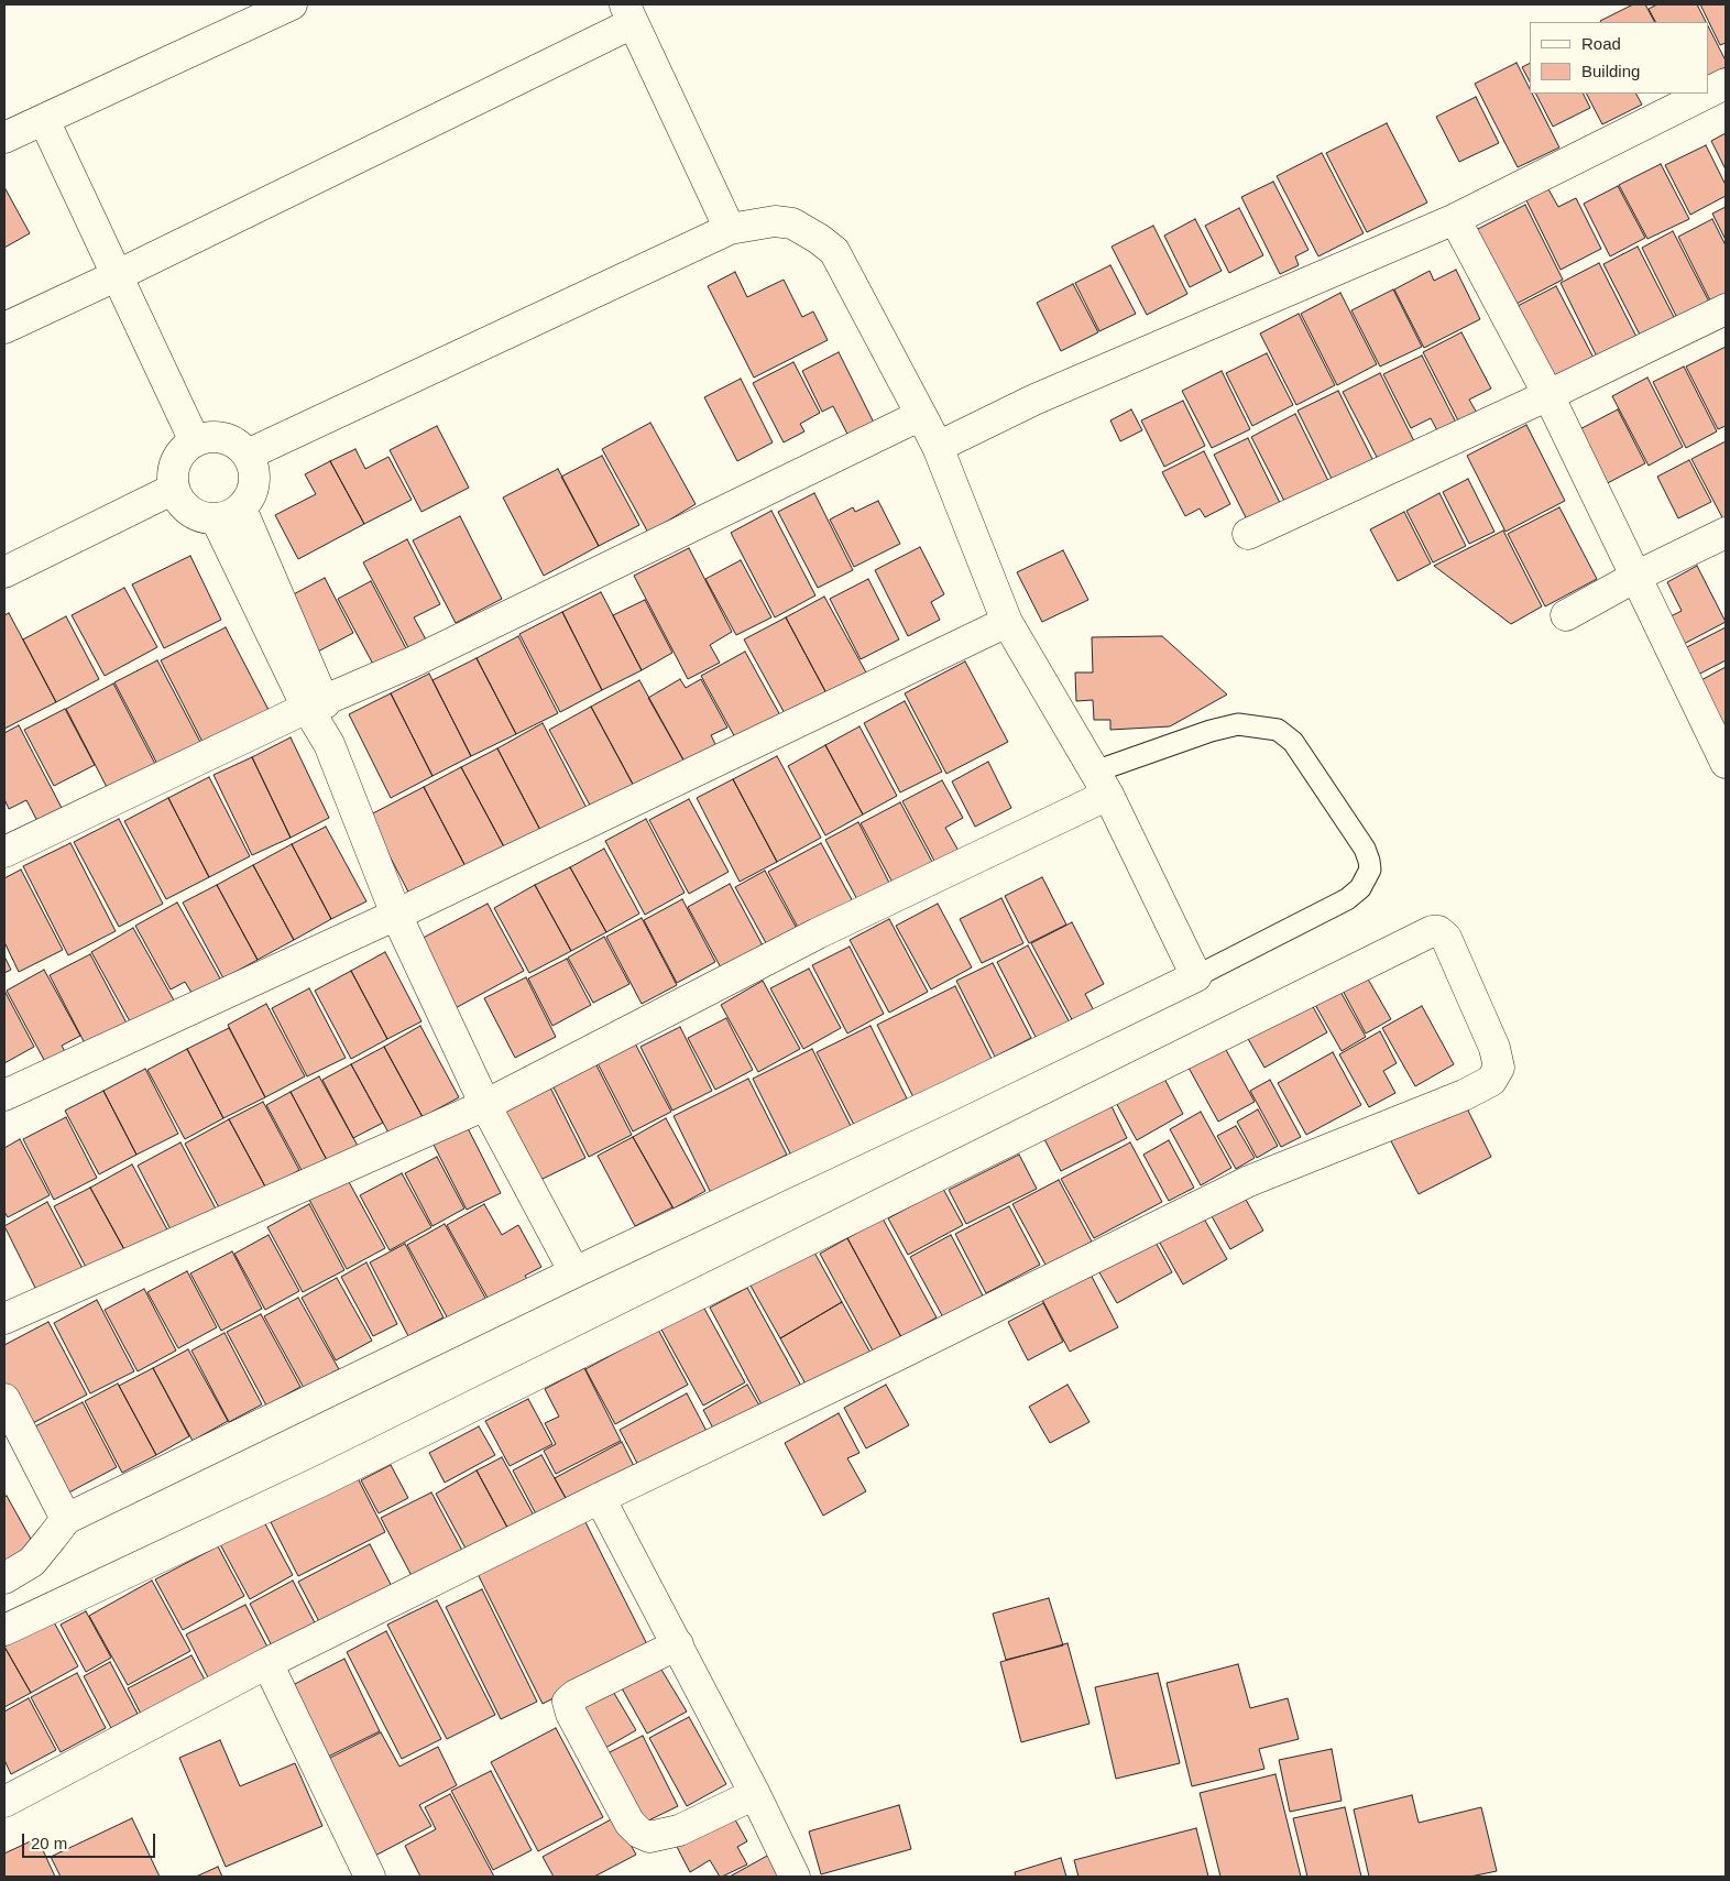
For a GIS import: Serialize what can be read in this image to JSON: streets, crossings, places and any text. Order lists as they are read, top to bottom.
{
  "legend": ["Road", "Building"],
  "scale_bar": "20 m"
}
